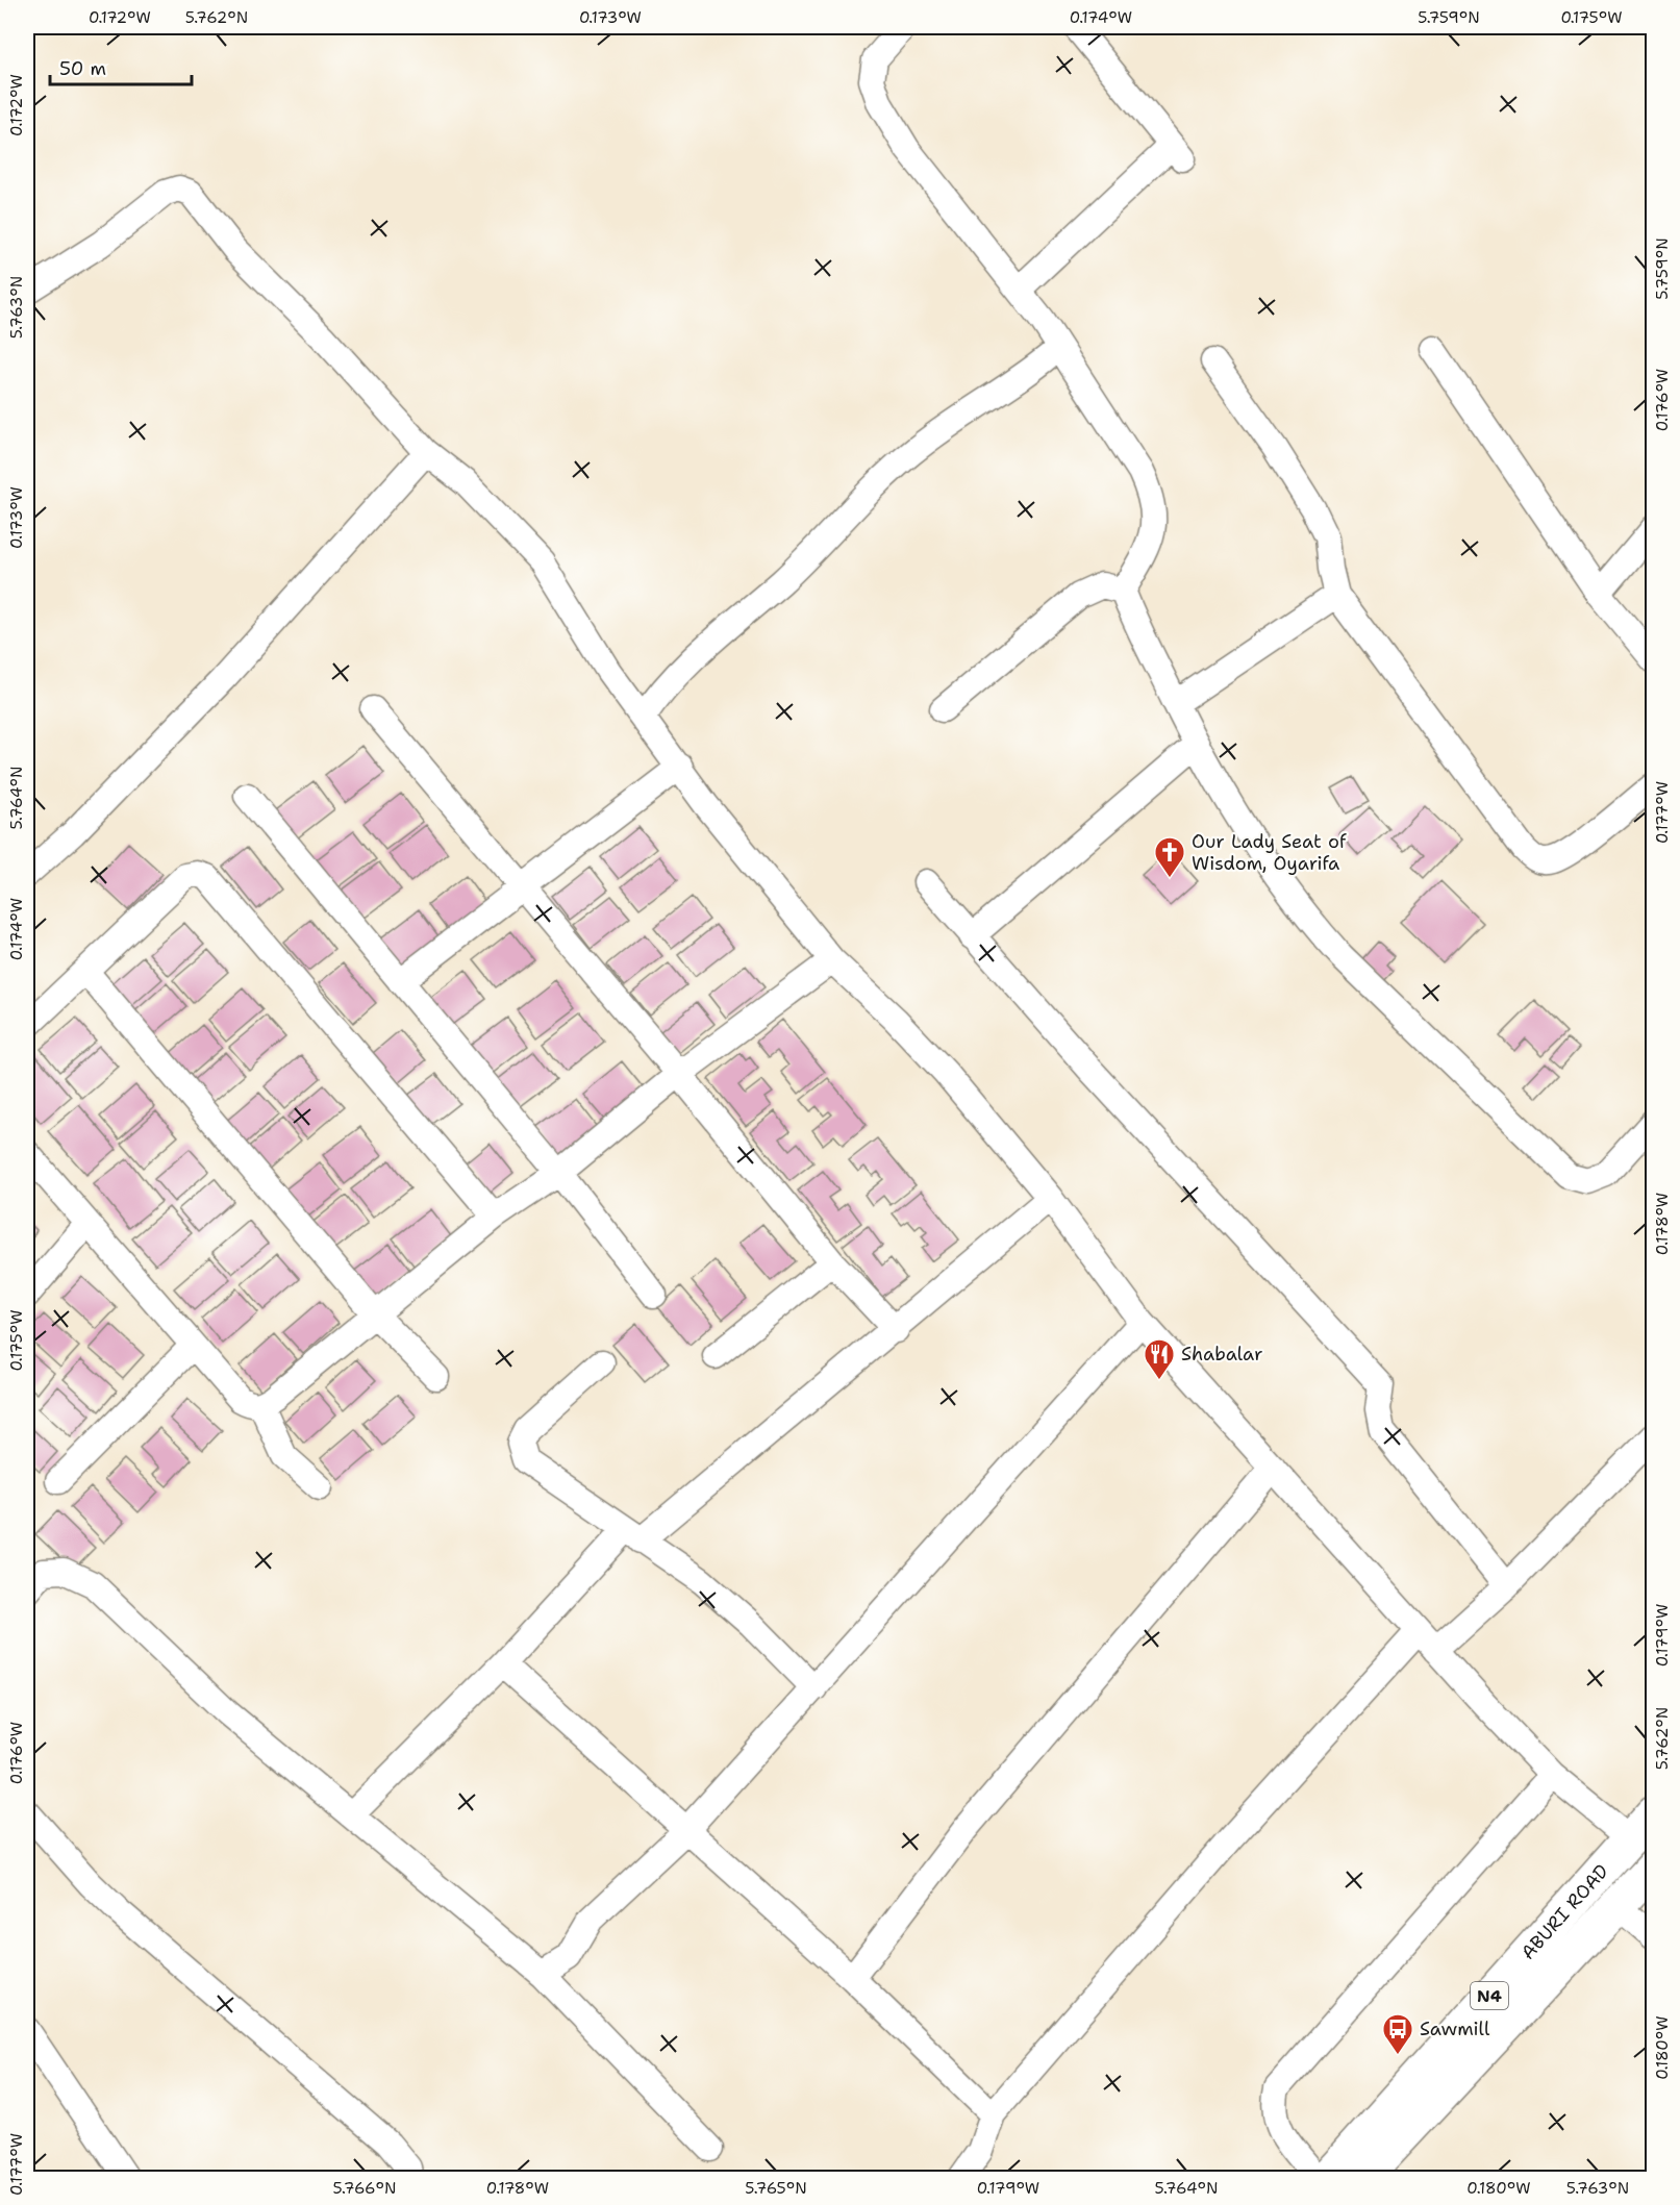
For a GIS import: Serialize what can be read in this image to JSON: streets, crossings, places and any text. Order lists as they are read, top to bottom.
{
  "streets": {
    "highway": ["ABURI ROAD", "N4"]
  },
  "places": {
    "church": ["Our Lady Seat of Wisdom, Oyarifa"],
    "restaurant": ["Shabalar"],
    "bus stop": ["Sawmill"]
  },
  "scale_bar": "50 m",
  "coordinates": [
    "0.172°W",
    "5.762°N",
    "0.173°W",
    "0.174°W",
    "5.759°N",
    "0.175°W",
    "5.763°N",
    "0.176°W",
    "5.764°N",
    "0.177°W",
    "0.178°W",
    "0.179°W",
    "0.180°W",
    "5.766°N",
    "5.765°N"
  ]
}
